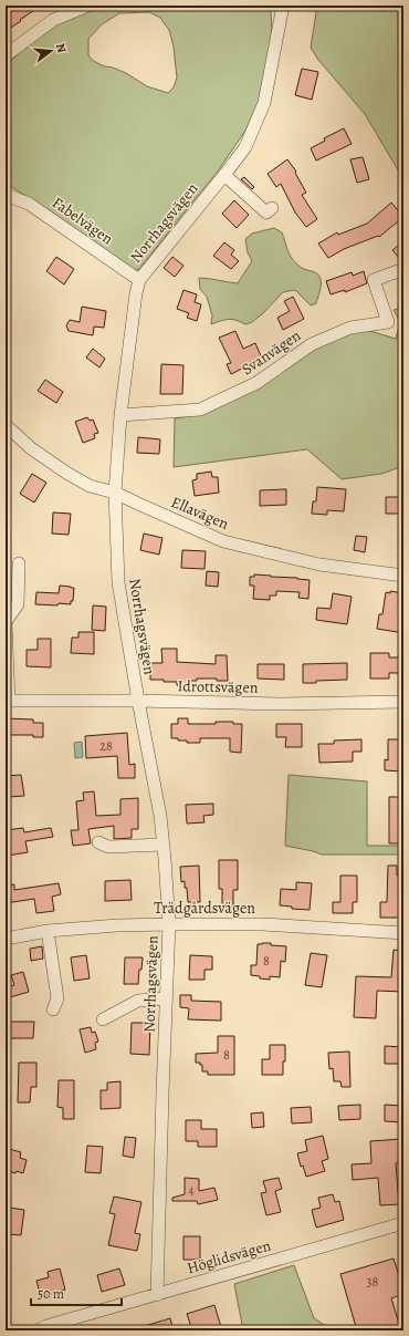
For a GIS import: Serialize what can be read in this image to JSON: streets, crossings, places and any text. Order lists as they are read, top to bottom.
{
  "streets": {
    "street": [
      "Fabelvägen",
      "Norrhagsvägen",
      "Svanvägen",
      "Ellavägen",
      "Idrottsvägen",
      "Trädgårdsvägen",
      "Höglidsvägen"
    ]
  },
  "crossings": [
    ["Fabelvägen", "Norrhagsvägen"],
    ["Norrhagsvägen", "Svanvägen"],
    ["Norrhagsvägen", "Ellavägen"],
    ["Norrhagsvägen", "Idrottsvägen"],
    ["Norrhagsvägen", "Trädgårdsvägen"],
    ["Norrhagsvägen", "Höglidsvägen"]
  ],
  "house_numbers": [
    "28",
    "8",
    "8",
    "4",
    "38"
  ],
  "scale_bar": "50 m",
  "north": "right"
}
